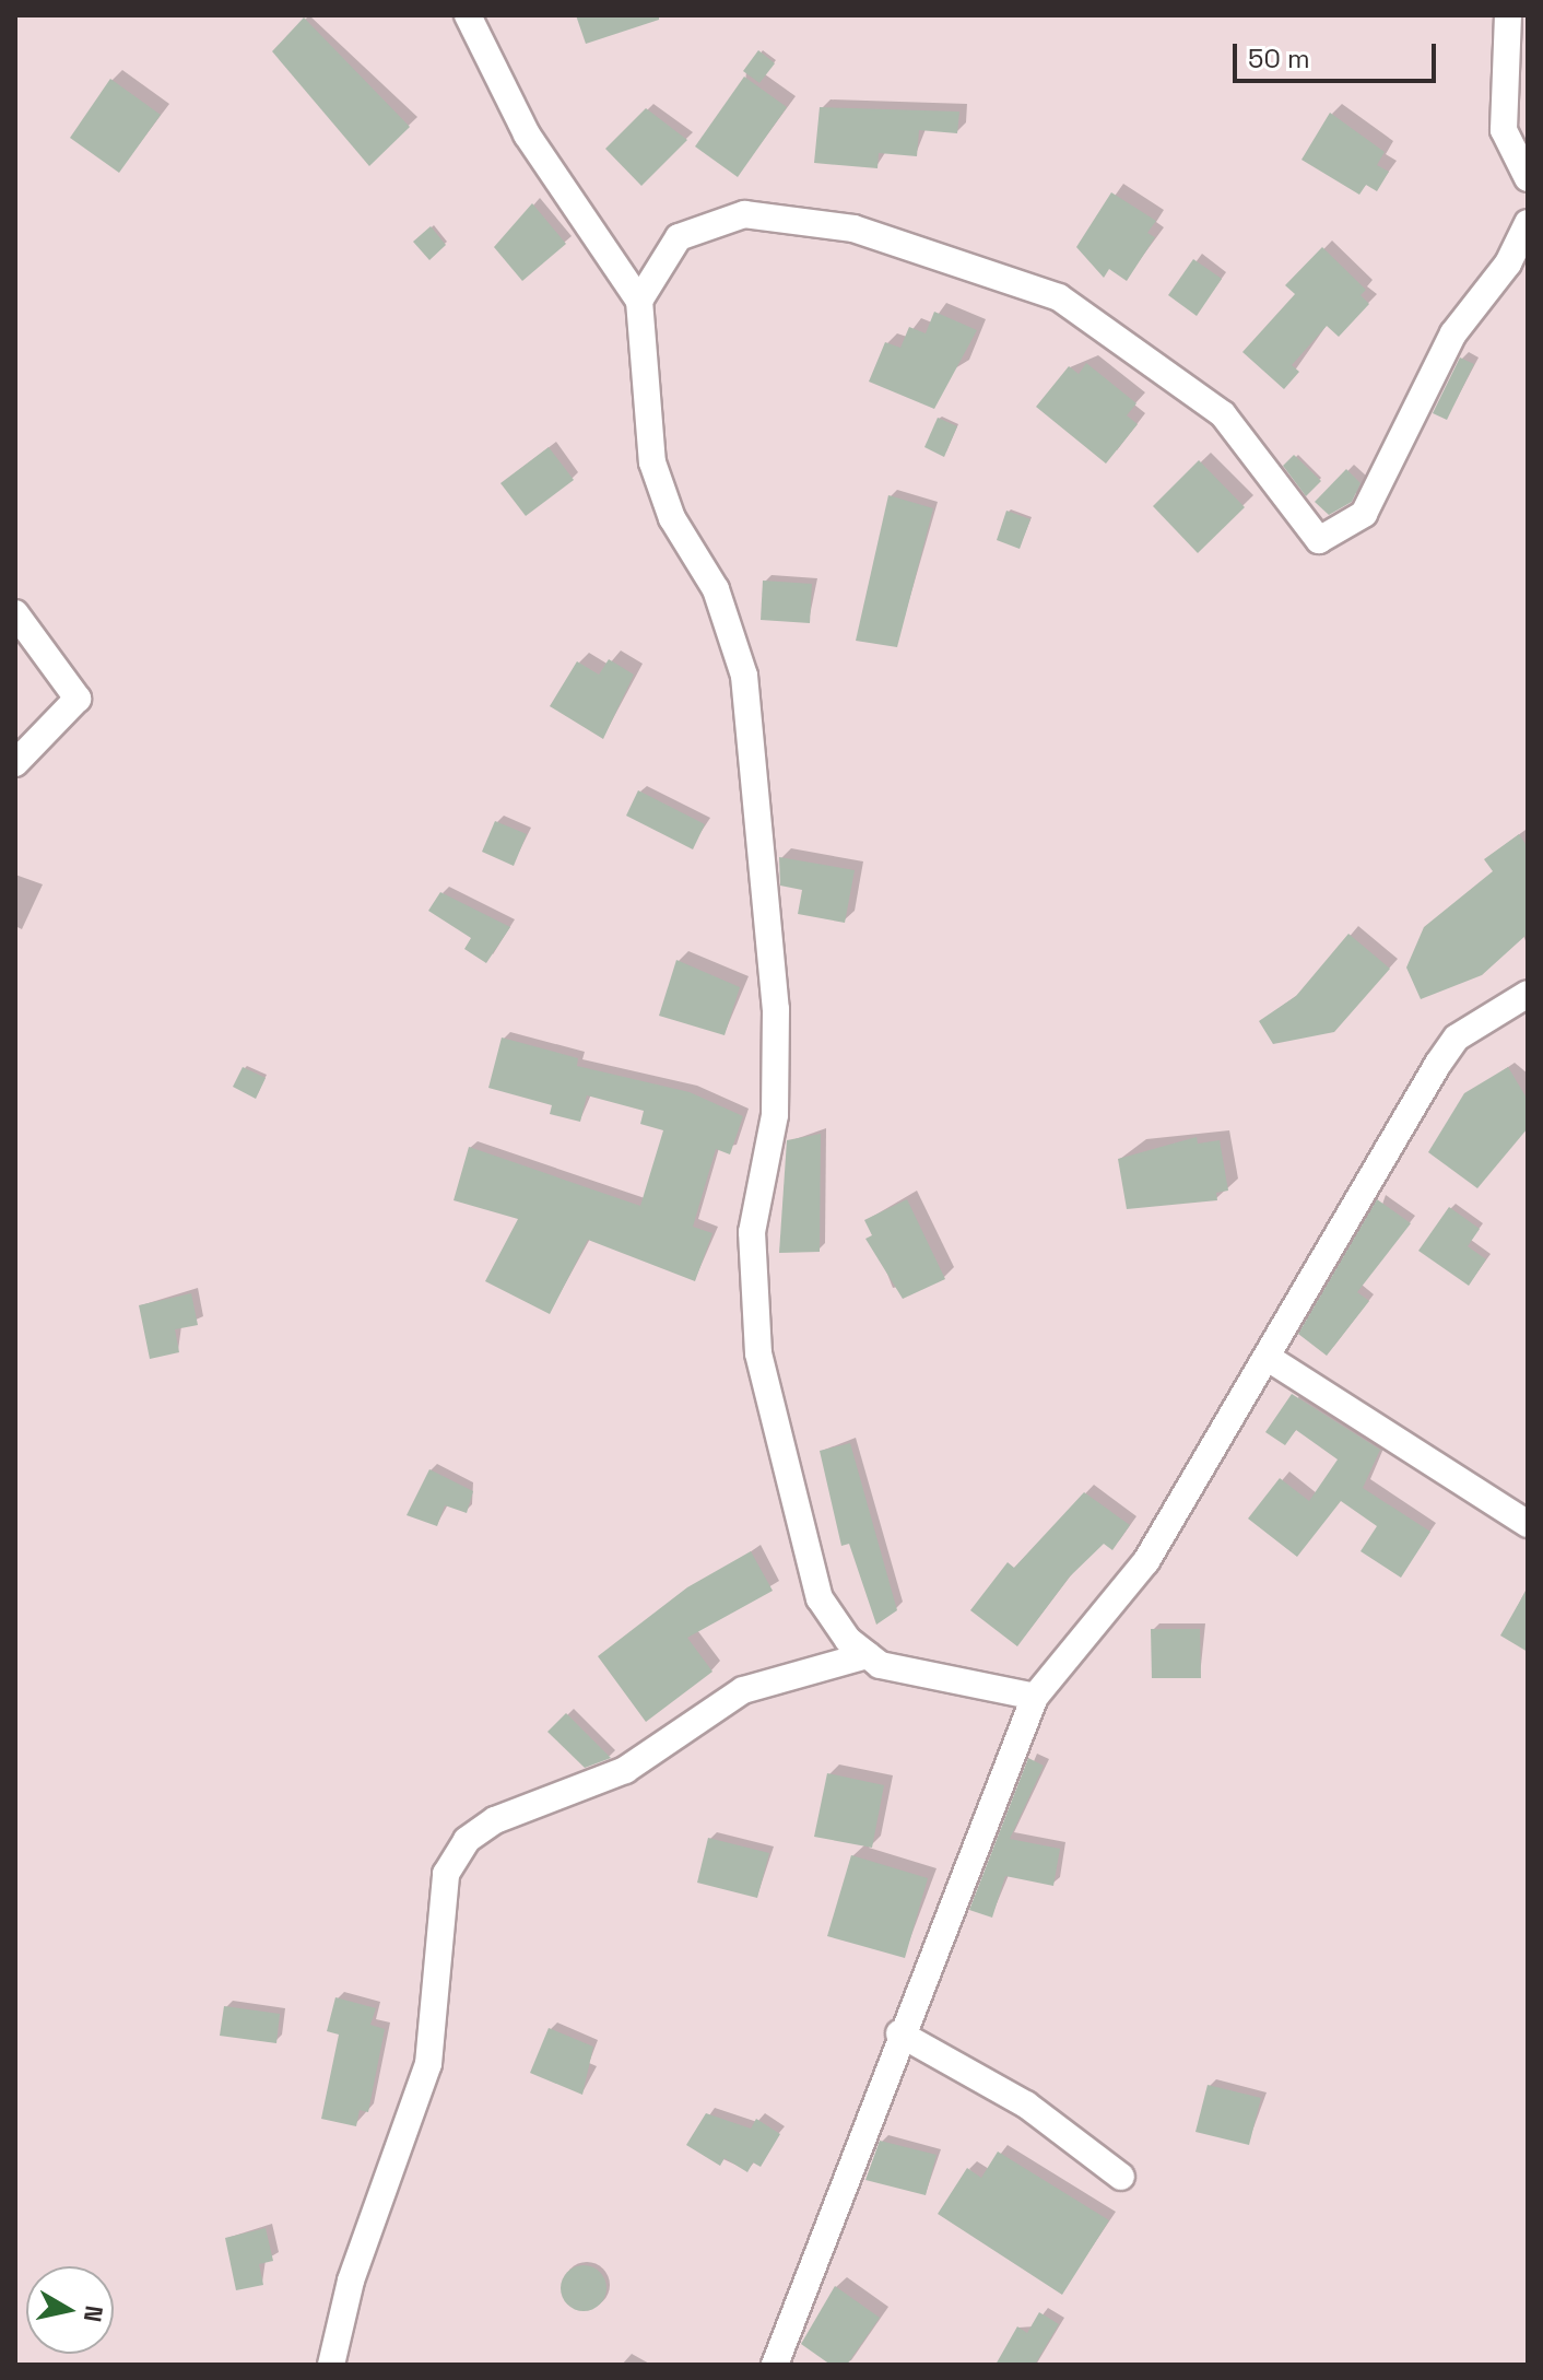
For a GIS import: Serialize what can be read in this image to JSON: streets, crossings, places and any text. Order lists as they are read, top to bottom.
{
  "scale_bar": "50 m",
  "north": "right"
}
